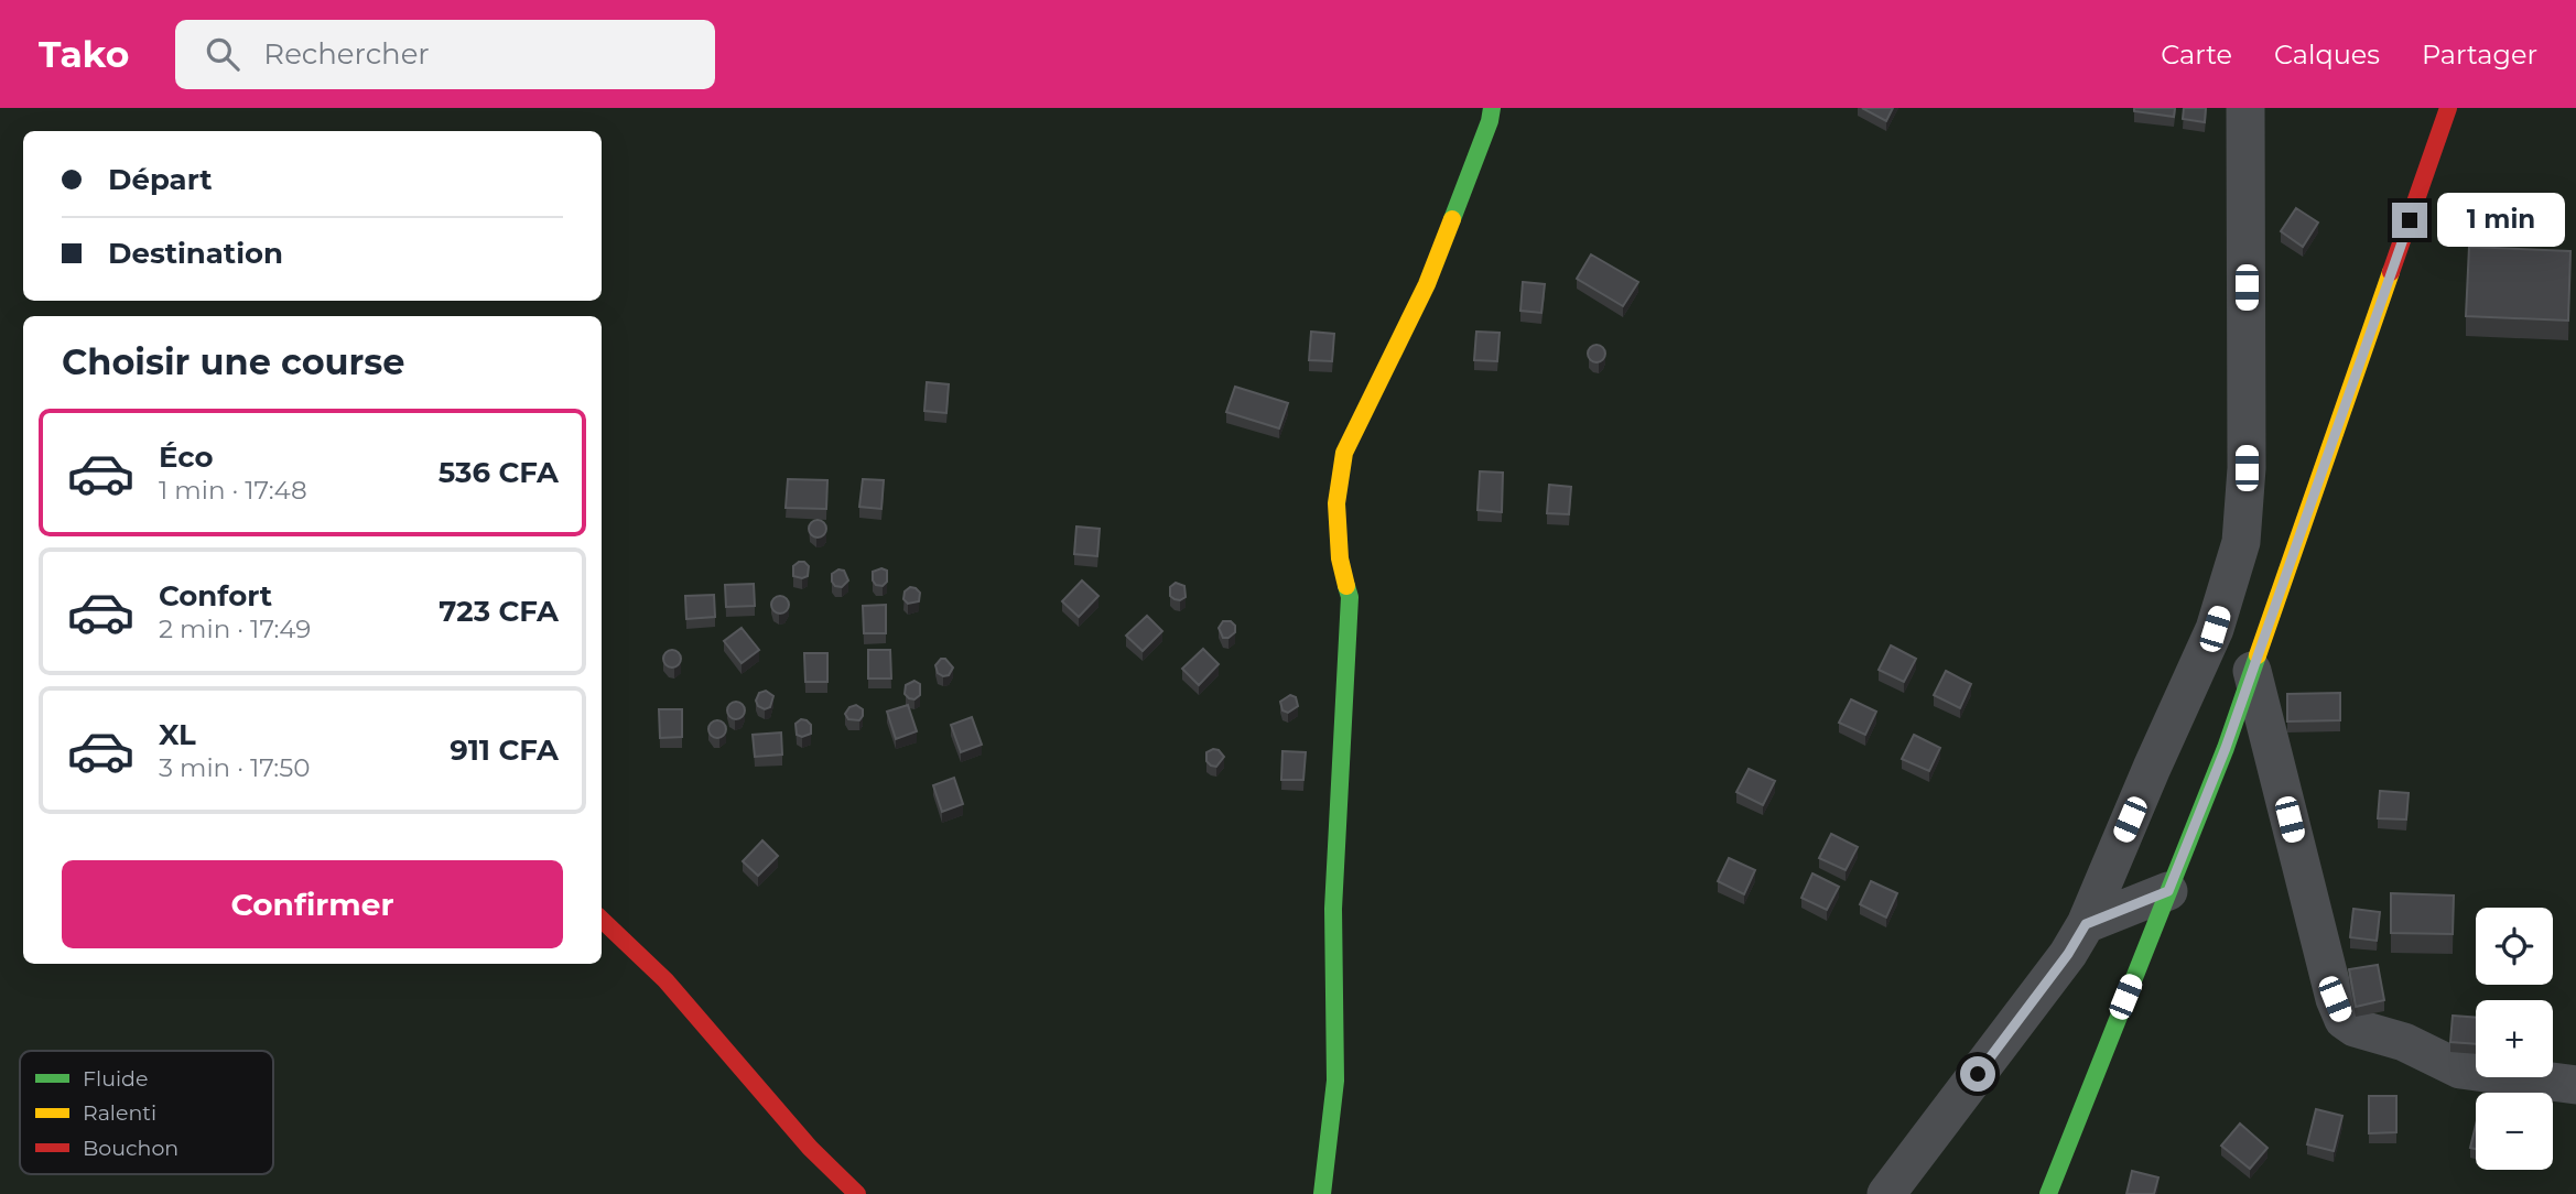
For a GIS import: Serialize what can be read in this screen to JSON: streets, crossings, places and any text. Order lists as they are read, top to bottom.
{
  "legend": ["Fluide", "Ralenti", "Bouchon"],
  "page": {
    "header": "Tako",
    "search": "Rechercher",
    "nav": ["Carte", "Calques", "Partager"],
    "banner": ["Départ", "Destination"],
    "bubble": "1 min",
    "heading": "Choisir une course",
    "list": [
      {
        "name": "Éco",
        "note": "1 min · 17:48",
        "value": "536 CFA"
      },
      {
        "name": "Confort",
        "note": "2 min · 17:49",
        "value": "723 CFA"
      },
      {
        "name": "XL",
        "note": "3 min · 17:50",
        "value": "911 CFA"
      }
    ],
    "buttons": "Confirmer",
    "map_buttons": ["+", "−"]
  }
}
